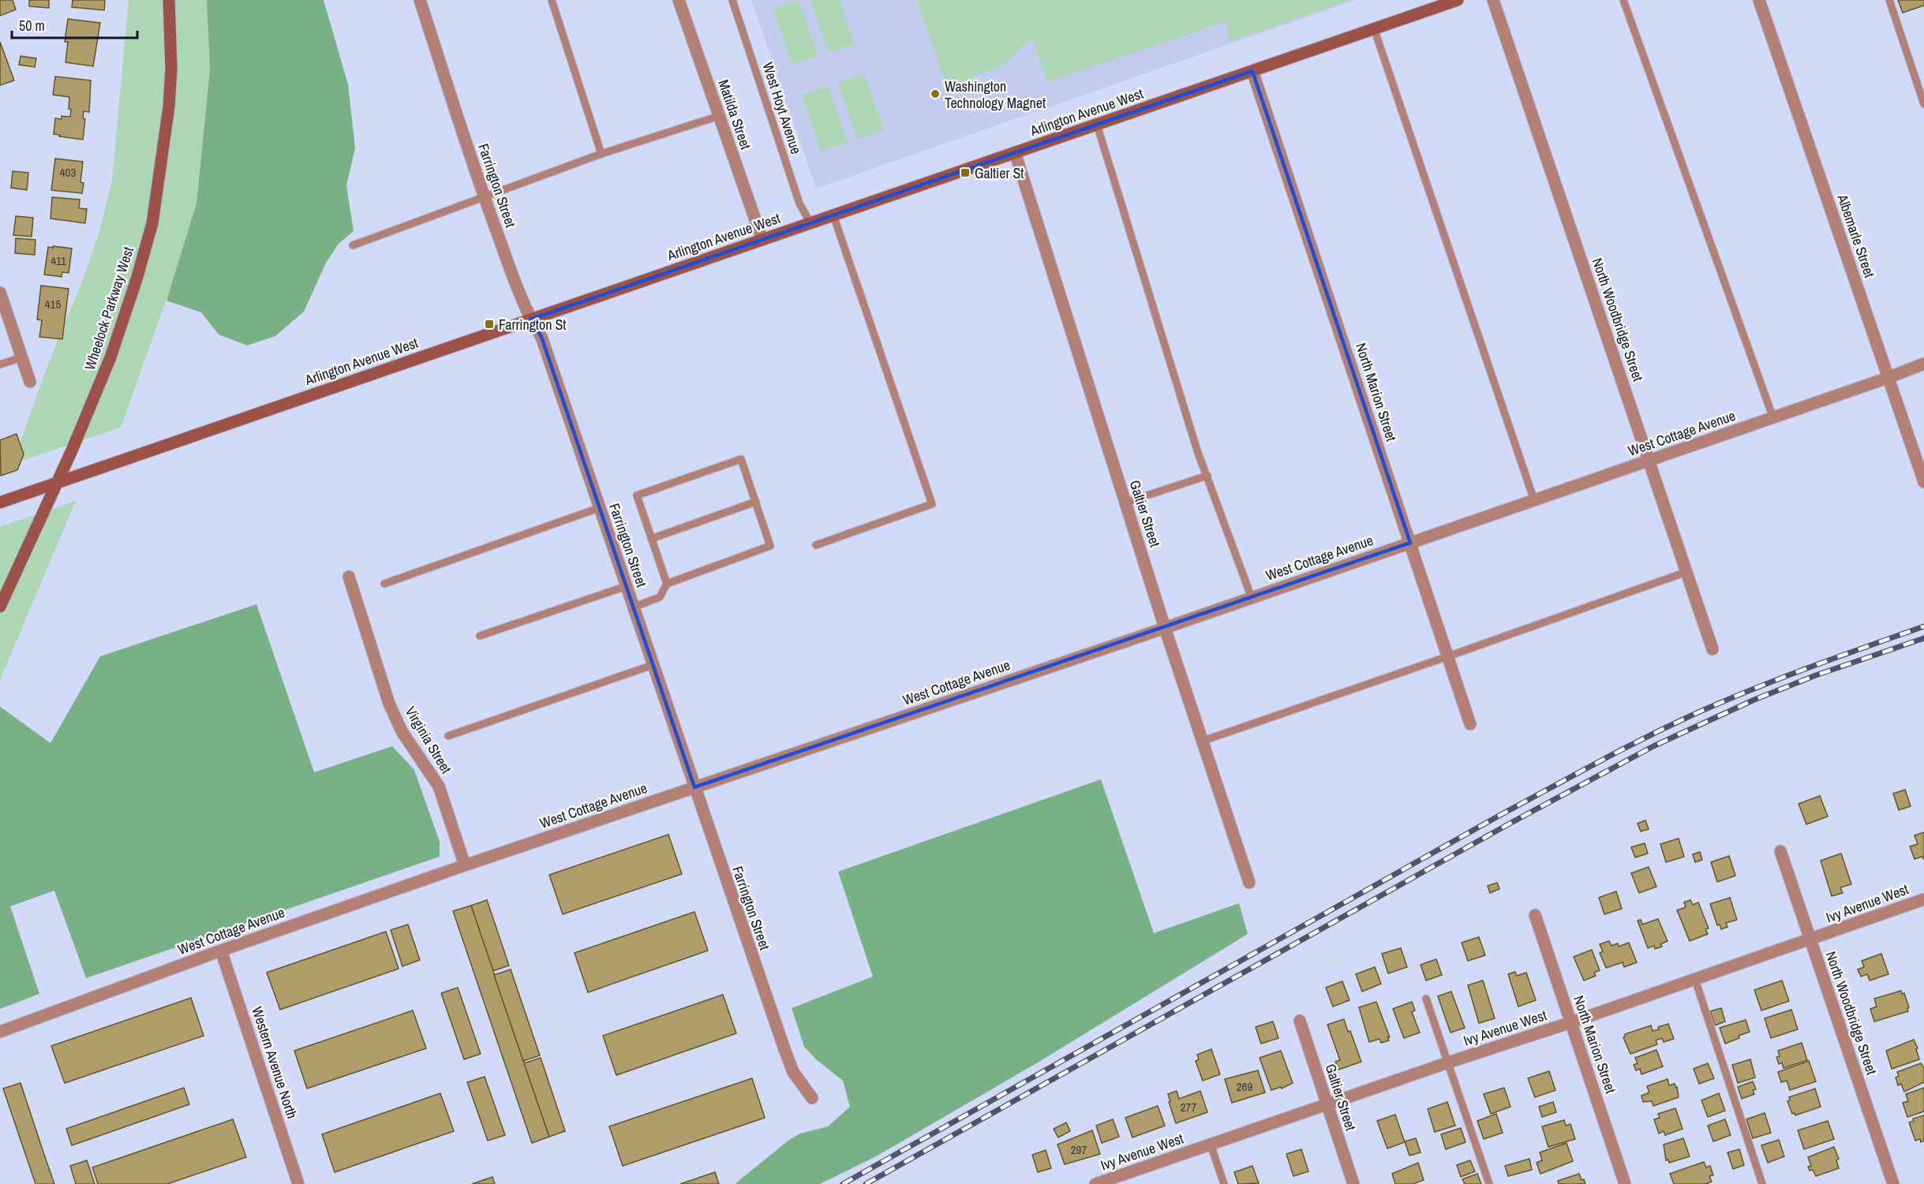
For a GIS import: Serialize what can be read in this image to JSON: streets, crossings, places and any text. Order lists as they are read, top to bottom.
{
  "streets": {
    "street": [
      "Arlington Avenue West",
      "Matilda Street",
      "Farrington Street",
      "Albemarle Street",
      "Wheelock Parkway West",
      "North Woodbridge Street",
      "North Marion Street",
      "West Cottage Avenue",
      "Galtier Street",
      "Virginia Street",
      "Ivy Avenue West",
      "Western Avenue North"
    ],
    "lane": ["West Hoyt Avenue"]
  },
  "crossings": [
    ["West Hoyt Avenue", "Arlington Avenue West"],
    ["Arlington Avenue West", "Matilda Street"],
    ["Arlington Avenue West", "Farrington Street"],
    ["Arlington Avenue West", "Wheelock Parkway West"],
    ["Arlington Avenue West", "North Marion Street"],
    ["Arlington Avenue West", "Galtier Street"],
    ["Farrington Street", "West Cottage Avenue"],
    ["Albemarle Street", "West Cottage Avenue"],
    ["North Woodbridge Street", "West Cottage Avenue"],
    ["North Woodbridge Street", "Ivy Avenue West"],
    ["North Marion Street", "West Cottage Avenue"],
    ["North Marion Street", "Ivy Avenue West"],
    ["West Cottage Avenue", "Galtier Street"],
    ["West Cottage Avenue", "Virginia Street"],
    ["West Cottage Avenue", "Western Avenue North"],
    ["Galtier Street", "Ivy Avenue West"]
  ],
  "places": {
    "other": ["Washington Technology Magnet"],
    "transit": ["Galtier St", "Farrington St"]
  },
  "house_numbers": [
    "403",
    "411",
    "415",
    "269",
    "277",
    "297"
  ],
  "scale_bar": "50 m"
}
